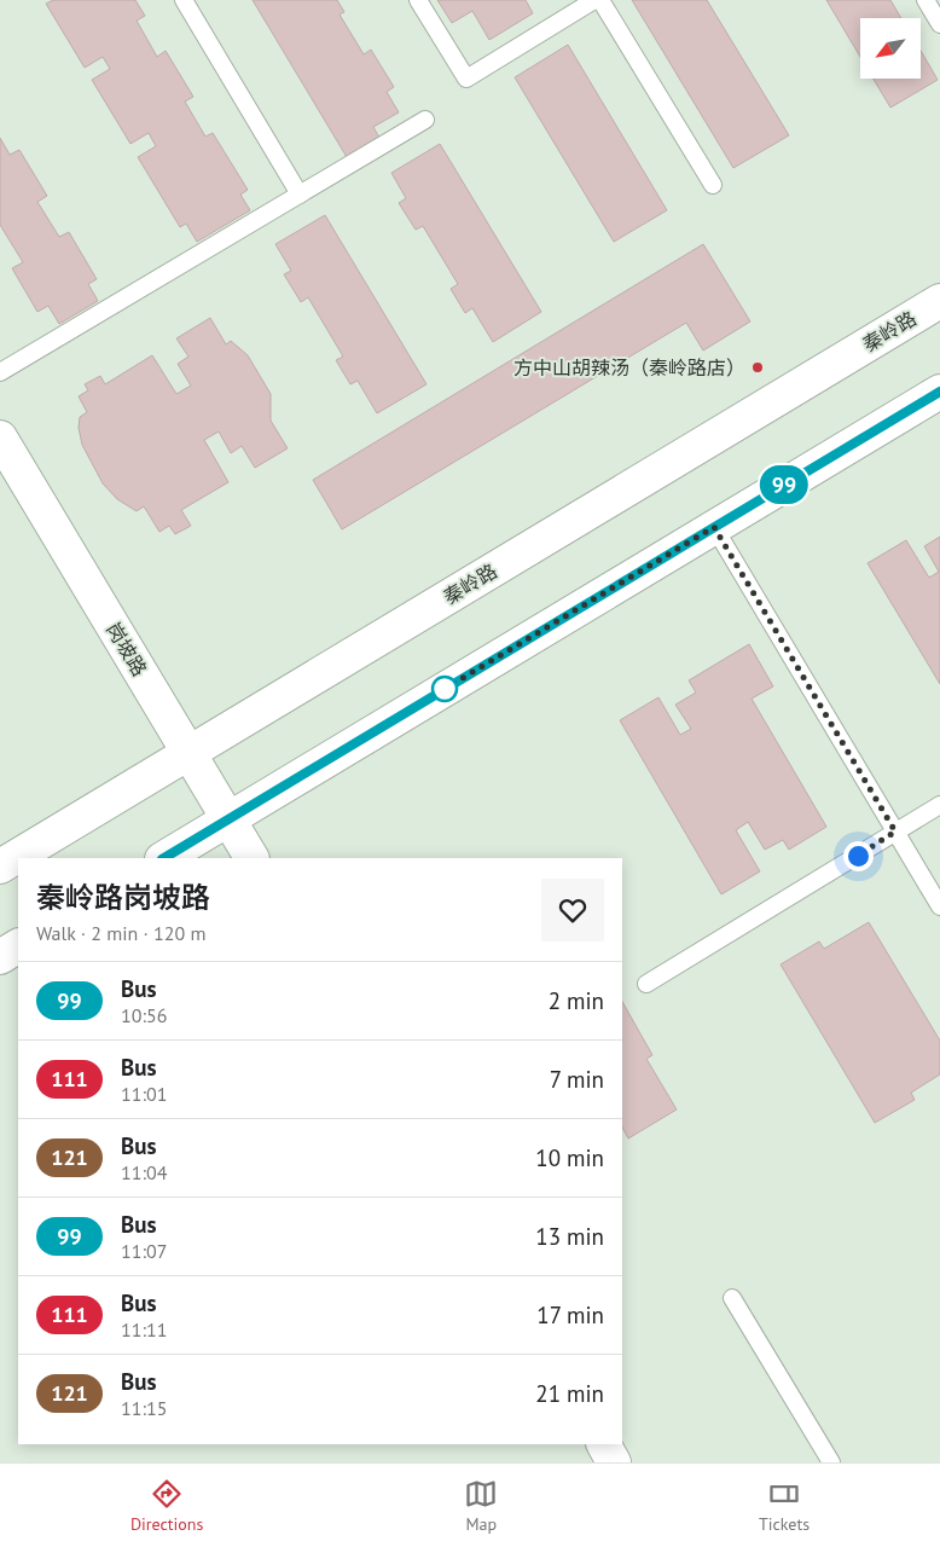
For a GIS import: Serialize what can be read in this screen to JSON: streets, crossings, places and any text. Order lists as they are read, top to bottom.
{
  "streets": {
    "main road": ["秦岭路", "岗坡路"]
  },
  "crossings": [
    ["秦岭路", "岗坡路"]
  ],
  "places": ["方中山胡辣汤（秦岭路店）"],
  "lines": ["bus line 99"],
  "north": "bottom left",
  "page": {
    "on_map": "99",
    "heading": ["秦岭路岗坡路", "Walk · 2 min · 120 m"],
    "list": [
      {
        "mark": "99",
        "name": "Bus",
        "note": "10:56",
        "value": "2 min"
      },
      {
        "mark": "111",
        "name": "Bus",
        "note": "11:01",
        "value": "7 min"
      },
      {
        "mark": "121",
        "name": "Bus",
        "note": "11:04",
        "value": "10 min"
      },
      {
        "mark": "99",
        "name": "Bus",
        "note": "11:07",
        "value": "13 min"
      },
      {
        "mark": "111",
        "name": "Bus",
        "note": "11:11",
        "value": "17 min"
      },
      {
        "mark": "121",
        "name": "Bus",
        "note": "11:15",
        "value": "21 min"
      }
    ],
    "tabs": ["Directions", "Map", "Tickets"]
  }
}
